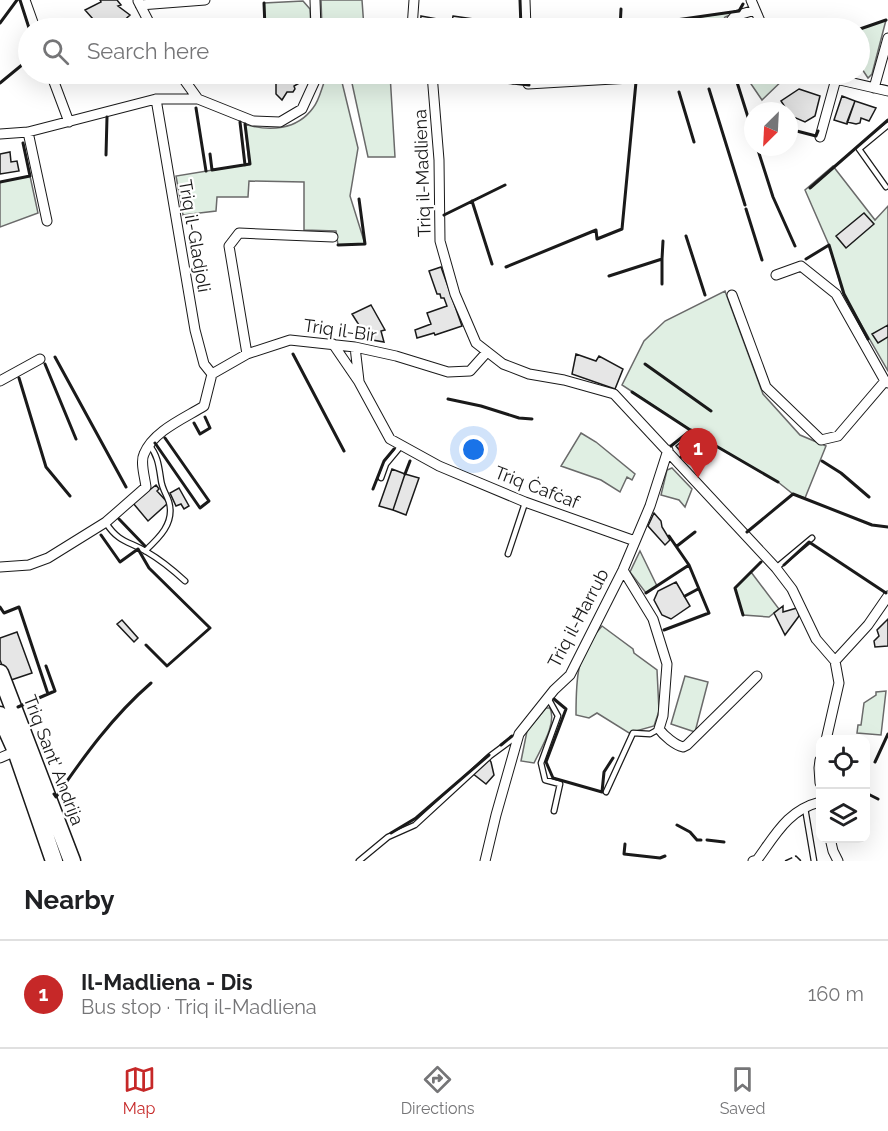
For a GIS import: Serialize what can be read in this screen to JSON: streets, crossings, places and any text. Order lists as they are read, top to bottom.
{
  "streets": {
    "highway": ["Triq Sant' Andrija"],
    "street": [
      "Triq il-Madliena",
      "Triq il-Gladjoli",
      "Triq il-Bir",
      "Triq Ċafċaf",
      "Triq il-Ħarrub"
    ]
  },
  "crossings": [
    ["Triq il-Madliena", "Triq il-Bir"],
    ["Triq il-Madliena", "Triq il-Ħarrub"],
    ["Triq il-Gladjoli", "Triq il-Bir"],
    ["Triq il-Bir", "Triq Ċafċaf"],
    ["Triq Ċafċaf", "Triq il-Ħarrub"]
  ],
  "north": "bottom left",
  "page": {
    "search": "Search here",
    "pins": "1",
    "heading": "Nearby",
    "list": [
      {
        "mark": "1",
        "name": "Il-Madliena - Dis",
        "note": "Bus stop · Triq il-Madliena",
        "value": "160 m"
      }
    ],
    "nav": ["Map", "Directions", "Saved"]
  }
}
